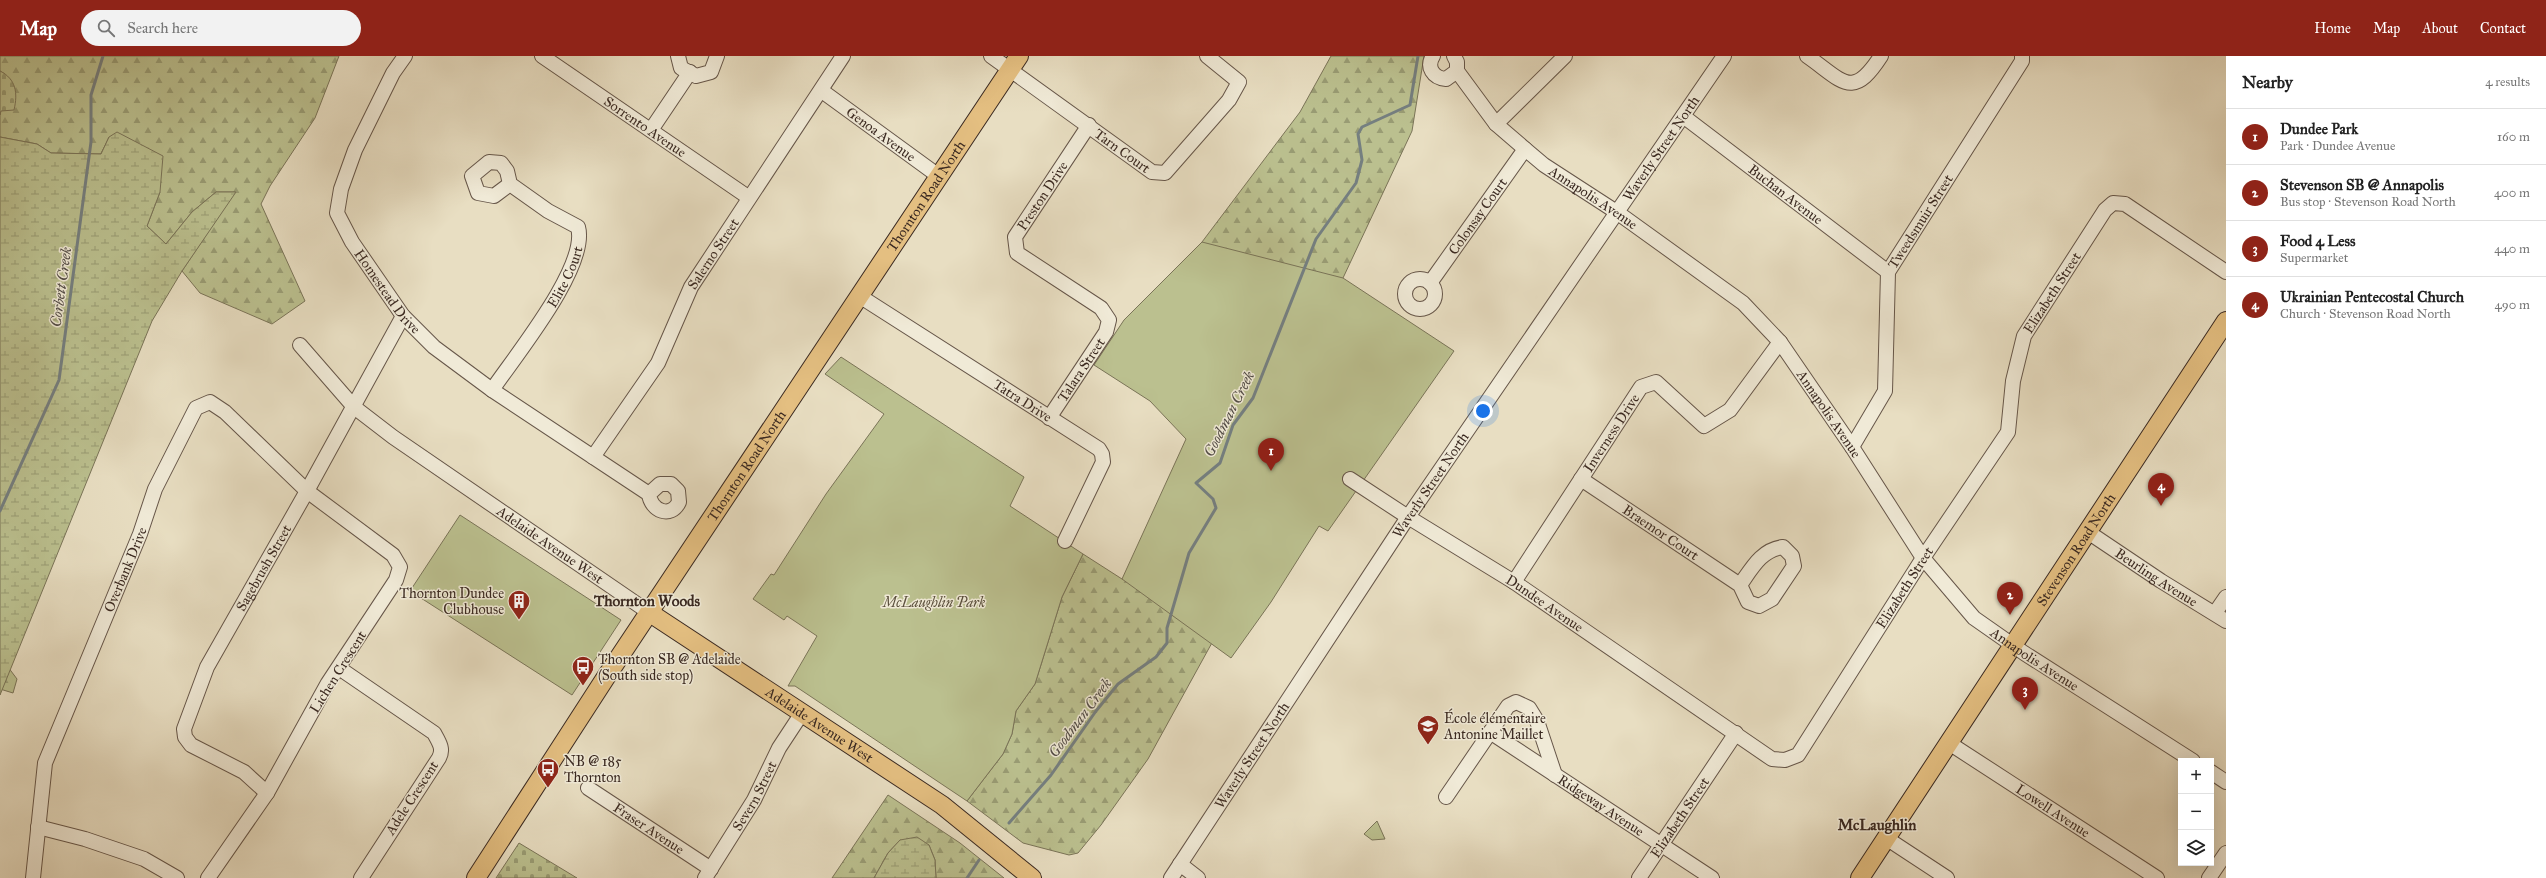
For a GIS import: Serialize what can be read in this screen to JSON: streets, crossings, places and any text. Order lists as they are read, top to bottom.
{
  "streets": {
    "main road": ["Thornton Road North", "Adelaide Avenue West", "Stevenson Road North"],
    "street": [
      "Sorrento Avenue",
      "Genoa Avenue",
      "Waverly Street North",
      "Tarn Court",
      "Buchan Avenue",
      "Preston Drive",
      "Annapolis Avenue",
      "Colonsay Court",
      "Tweedsmuir Street",
      "Salerno Street",
      "Elite Court",
      "Homestead Drive",
      "Elizabeth Street",
      "Talara Street",
      "Tatra Drive",
      "Inverness Drive",
      "Braemor Court",
      "Sagebrush Street",
      "Overbank Drive",
      "Beurling Avenue",
      "Dundee Avenue",
      "Lichen Crescent",
      "Severn Street",
      "Adele Crescent",
      "Ridgeway Avenue",
      "Lowell Avenue",
      "Fraser Avenue"
    ]
  },
  "crossings": [
    ["Sorrento Avenue", "Salerno Street"],
    ["Genoa Avenue", "Thornton Road North"],
    ["Genoa Avenue", "Salerno Street"],
    ["Waverly Street North", "Buchan Avenue"],
    ["Waverly Street North", "Annapolis Avenue"],
    ["Waverly Street North", "Dundee Avenue"],
    ["Tarn Court", "Preston Drive"],
    ["Tarn Court", "Thornton Road North"],
    ["Buchan Avenue", "Tweedsmuir Street"],
    ["Preston Drive", "Talara Street"],
    ["Thornton Road North", "Tatra Drive"],
    ["Thornton Road North", "Adelaide Avenue West"],
    ["Annapolis Avenue", "Colonsay Court"],
    ["Annapolis Avenue", "Tweedsmuir Street"],
    ["Annapolis Avenue", "Elizabeth Street"],
    ["Annapolis Avenue", "Inverness Drive"],
    ["Annapolis Avenue", "Stevenson Road North"],
    ["Salerno Street", "Homestead Drive"],
    ["Elite Court", "Homestead Drive"],
    ["Homestead Drive", "Sagebrush Street"],
    ["Elizabeth Street", "Dundee Avenue"],
    ["Elizabeth Street", "Ridgeway Avenue"],
    ["Talara Street", "Tatra Drive"],
    ["Inverness Drive", "Braemor Court"],
    ["Inverness Drive", "Dundee Avenue"],
    ["Adelaide Avenue West", "Sagebrush Street"],
    ["Adelaide Avenue West", "Severn Street"],
    ["Stevenson Road North", "Beurling Avenue"],
    ["Stevenson Road North", "Lowell Avenue"],
    ["Sagebrush Street", "Overbank Drive"],
    ["Sagebrush Street", "Lichen Crescent"],
    ["Overbank Drive", "Lichen Crescent"],
    ["Lichen Crescent", "Adele Crescent"],
    ["Severn Street", "Fraser Avenue"]
  ],
  "districts": ["Thornton Woods", "McLaughlin"],
  "water": ["Corbett Creek", "Goodman Creek"],
  "parks": ["McLaughlin Park"],
  "places": {
    "building": ["Thornton Dundee Clubhouse"],
    "bus stop": ["Thornton SB @ Adelaide (South side stop)", "NB @ 185 Thornton"],
    "school or university": ["École élémentaire Antonine Maillet"]
  },
  "page": {
    "header": "Map",
    "search": "Search here",
    "nav": [
      "Home",
      "Map",
      "About",
      "Contact"
    ],
    "heading": ["Nearby", "4 results"],
    "list": [
      {
        "mark": "1",
        "name": "Dundee Park",
        "note": "Park · Dundee Avenue",
        "value": "160 m"
      },
      {
        "mark": "2",
        "name": "Stevenson SB @ Annapolis",
        "note": "Bus stop · Stevenson Road North",
        "value": "400 m"
      },
      {
        "mark": "3",
        "name": "Food 4 Less",
        "note": "Supermarket",
        "value": "440 m"
      },
      {
        "mark": "4",
        "name": "Ukrainian Pentecostal Church",
        "note": "Church · Stevenson Road North",
        "value": "490 m"
      }
    ],
    "pins": [
      "1",
      "4",
      "2",
      "3"
    ],
    "map_buttons": ["+", "−"]
  }
}
